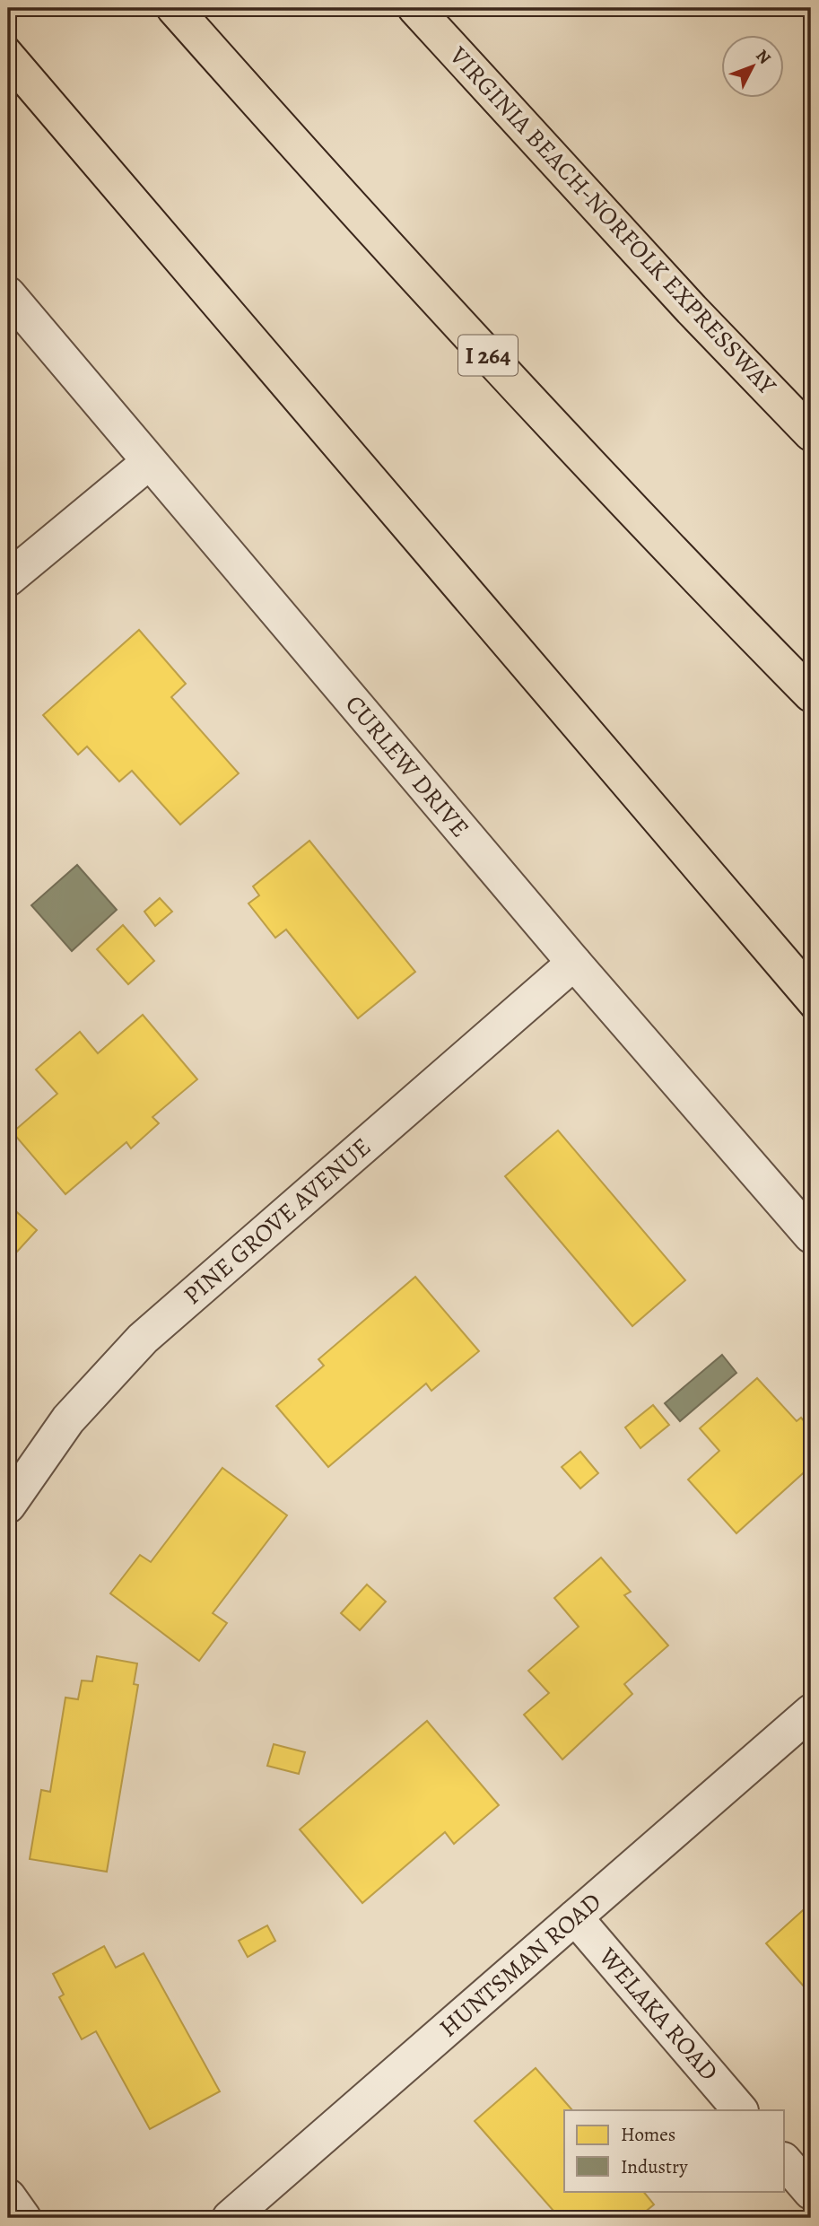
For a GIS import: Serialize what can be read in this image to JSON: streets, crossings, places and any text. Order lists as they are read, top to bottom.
{
  "streets": {
    "highway": ["VIRGINIA BEACH-NORFOLK EXPRESSWAY", "I 264"],
    "street": [
      "CURLEW DRIVE",
      "PINE GROVE AVENUE",
      "HUNTSMAN ROAD",
      "WELAKA ROAD"
    ]
  },
  "crossings": [
    ["CURLEW DRIVE", "PINE GROVE AVENUE"],
    ["HUNTSMAN ROAD", "WELAKA ROAD"]
  ],
  "legend": ["Homes", "Industry"],
  "north": "top right"
}
